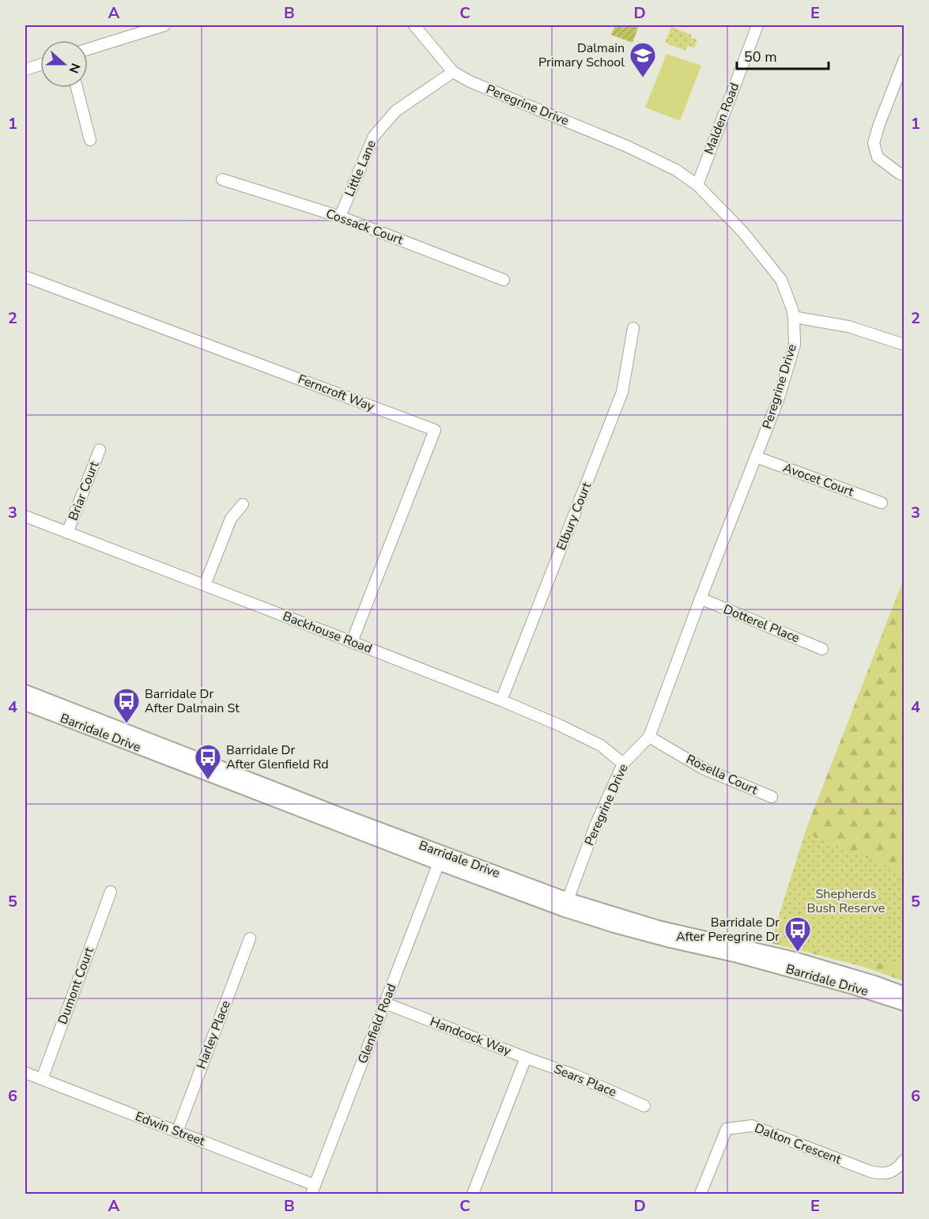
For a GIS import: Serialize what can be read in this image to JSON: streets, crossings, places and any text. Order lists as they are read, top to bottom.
{
  "streets": {
    "street": [
      "Peregrine Drive",
      "Malden Road",
      "Little Lane",
      "Cossack Court",
      "Ferncroft Way",
      "Avocet Court",
      "Briar Court",
      "Elbury Court",
      "Dotterel Place",
      "Backhouse Road",
      "Barridale Drive",
      "Rosella Court",
      "Dumont Court",
      "Glenfield Road",
      "Harley Place",
      "Handcock Way",
      "Sears Place",
      "Edwin Street",
      "Dalton Crescent"
    ]
  },
  "crossings": [
    ["Peregrine Drive", "Malden Road"],
    ["Peregrine Drive", "Little Lane"],
    ["Peregrine Drive", "Avocet Court"],
    ["Peregrine Drive", "Dotterel Place"],
    ["Peregrine Drive", "Backhouse Road"],
    ["Peregrine Drive", "Barridale Drive"],
    ["Peregrine Drive", "Rosella Court"],
    ["Little Lane", "Cossack Court"],
    ["Ferncroft Way", "Backhouse Road"],
    ["Briar Court", "Backhouse Road"],
    ["Elbury Court", "Backhouse Road"],
    ["Barridale Drive", "Glenfield Road"],
    ["Dumont Court", "Edwin Street"],
    ["Glenfield Road", "Handcock Way"],
    ["Glenfield Road", "Edwin Street"],
    ["Harley Place", "Edwin Street"],
    ["Handcock Way", "Sears Place"]
  ],
  "parks": ["Shepherds Bush Reserve"],
  "places": {
    "school or university": ["Dalmain Primary School"],
    "bus stop": ["Barridale Dr After Dalmain St", "Barridale Dr After Glenfield Rd", "Barridale Dr After Peregrine Dr"]
  },
  "scale_bar": "50 m",
  "north": "right",
  "grid": {
    "columns": [
      "A",
      "B",
      "C",
      "D",
      "E"
    ],
    "rows": [
      "1",
      "2",
      "3",
      "4",
      "5",
      "6"
    ]
  }
}
